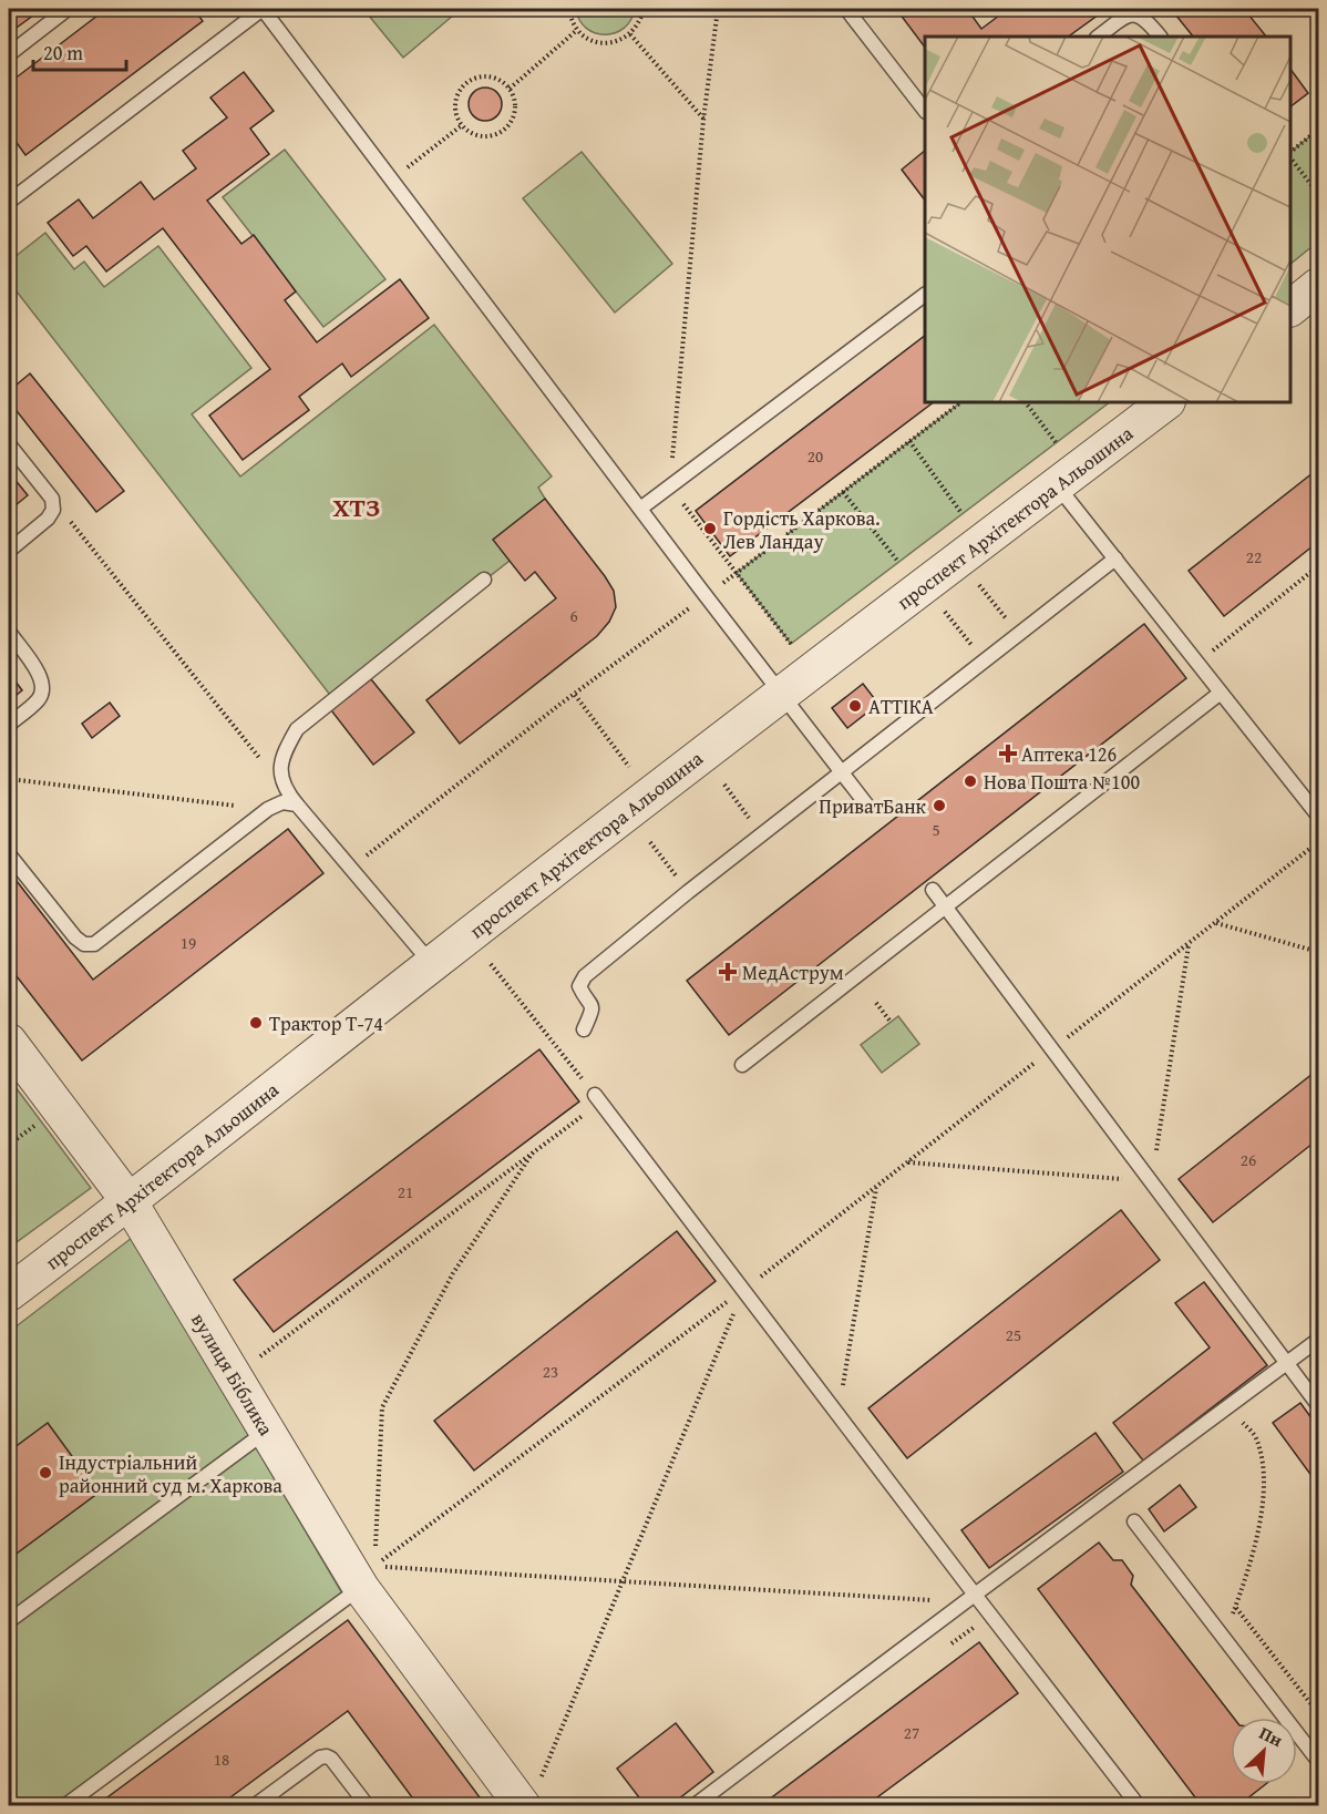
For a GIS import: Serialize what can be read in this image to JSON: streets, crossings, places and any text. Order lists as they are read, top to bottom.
{
  "streets": {
    "street": ["проспект Архітектора Альошина", "вулиця Біблика"]
  },
  "crossings": [
    ["проспект Архітектора Альошина", "вулиця Біблика"]
  ],
  "districts": ["ХТЗ"],
  "places": {
    "other": [
      "Гордість Харкова. Лев Ландау",
      "АТТІКА",
      "Нова Пошта №100",
      "ПриватБанк",
      "Трактор Т-74",
      "Індустріальний районний суд м. Харкова"
    ],
    "health": ["Аптека 126", "МедАструм"]
  },
  "house_numbers": [
    "20",
    "22",
    "6",
    "5",
    "19",
    "26",
    "21",
    "25",
    "23",
    "27",
    "18"
  ],
  "scale_bar": "20 m",
  "north": "top right"
}
